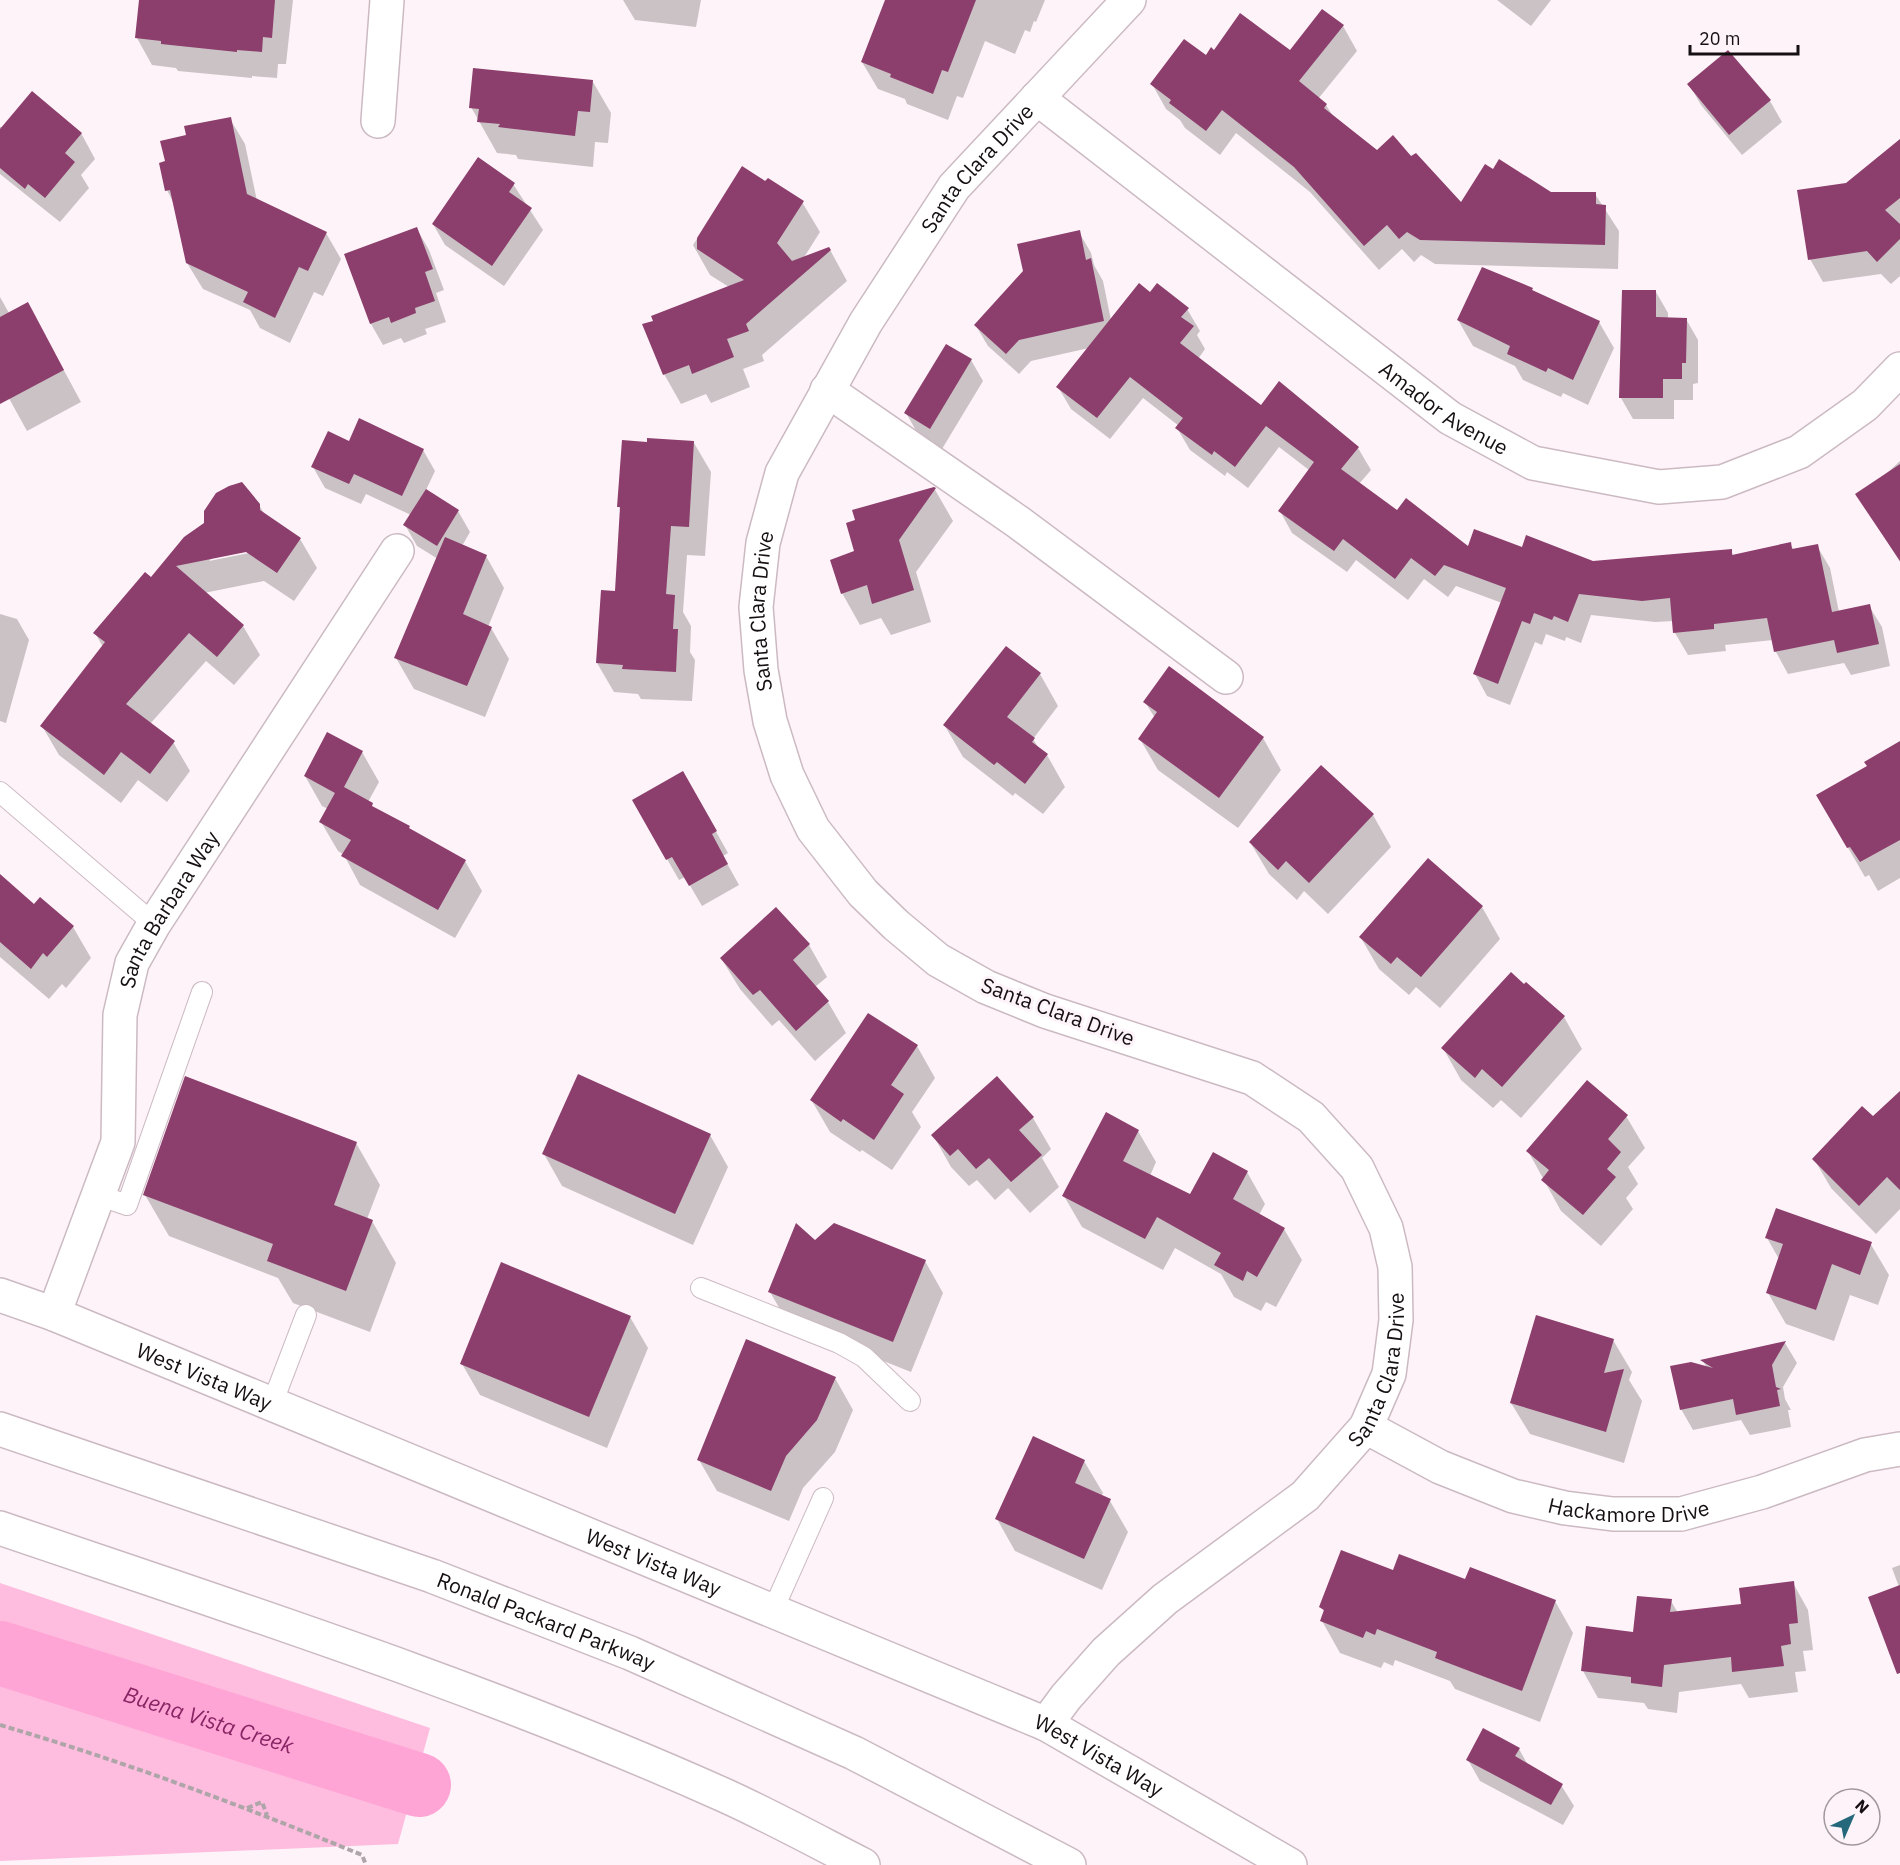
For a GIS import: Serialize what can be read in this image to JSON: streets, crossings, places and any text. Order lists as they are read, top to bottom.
{
  "streets": {
    "main road": [
      "Santa Clara Drive",
      "Amador Avenue",
      "Santa Barbara Way",
      "West Vista Way",
      "Hackamore Drive",
      "Ronald Packard Parkway"
    ]
  },
  "crossings": [
    ["Santa Clara Drive", "Amador Avenue"],
    ["Santa Clara Drive", "West Vista Way"],
    ["Santa Clara Drive", "Hackamore Drive"],
    ["Santa Barbara Way", "West Vista Way"]
  ],
  "water": ["Buena Vista Creek"],
  "scale_bar": "20 m",
  "north": "top right"
}
